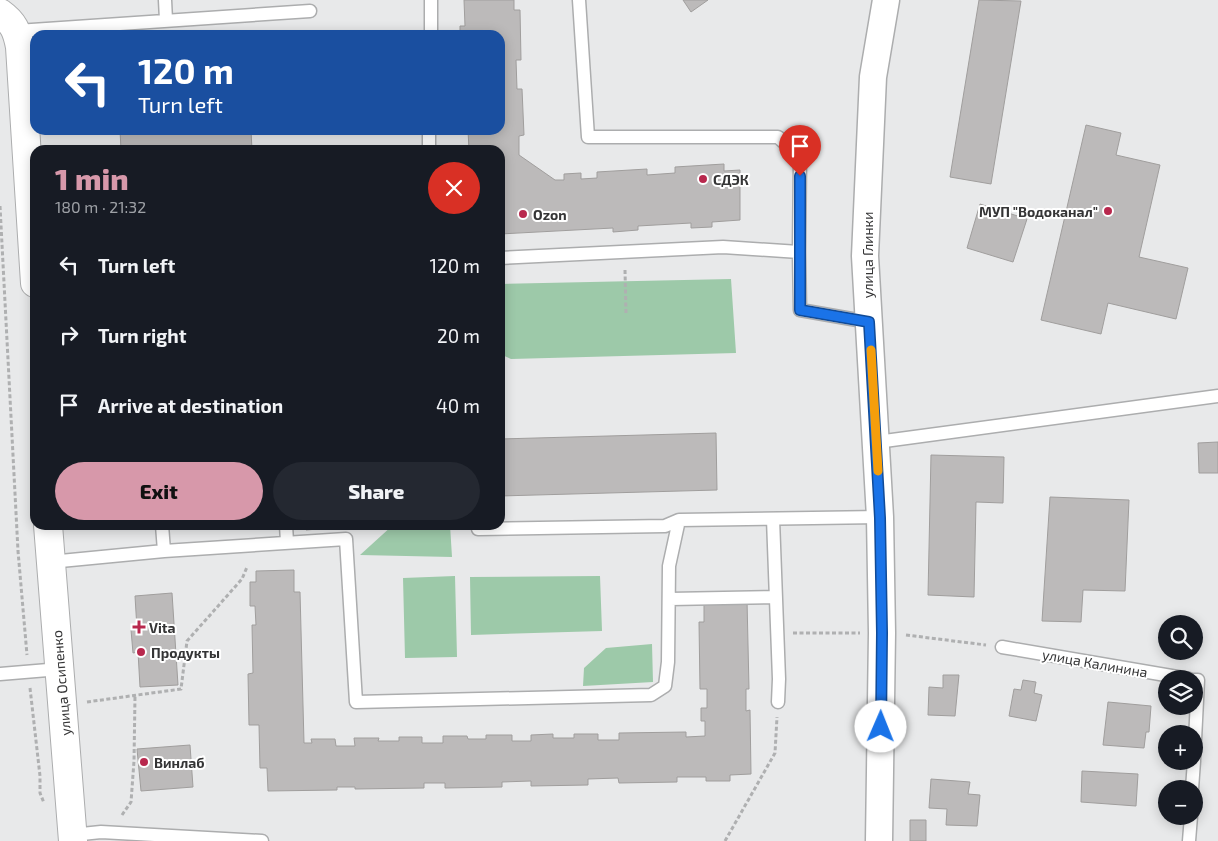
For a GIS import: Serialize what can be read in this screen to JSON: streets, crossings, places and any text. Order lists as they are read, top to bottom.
{
  "streets": {
    "street": ["улица Глинки", "улица Осипенко"],
    "lane": ["улица Калинина"]
  },
  "places": {
    "other": [
      "СДЭК",
      "МУП \"Водоканал\"",
      "Ozon",
      "Продукты",
      "Винлаб"
    ],
    "health": ["Vita"]
  },
  "page": {
    "turn": ["120 m", "Turn left"],
    "heading": ["1 min", "180 m · 21:32"],
    "list": [
      {
        "name": "Turn left",
        "value": "120 m"
      },
      {
        "name": "Turn right",
        "value": "20 m"
      },
      {
        "name": "Arrive at destination",
        "value": "40 m"
      }
    ],
    "buttons": ["Exit", "Share"],
    "map_buttons": ["+", "−"]
  }
}
